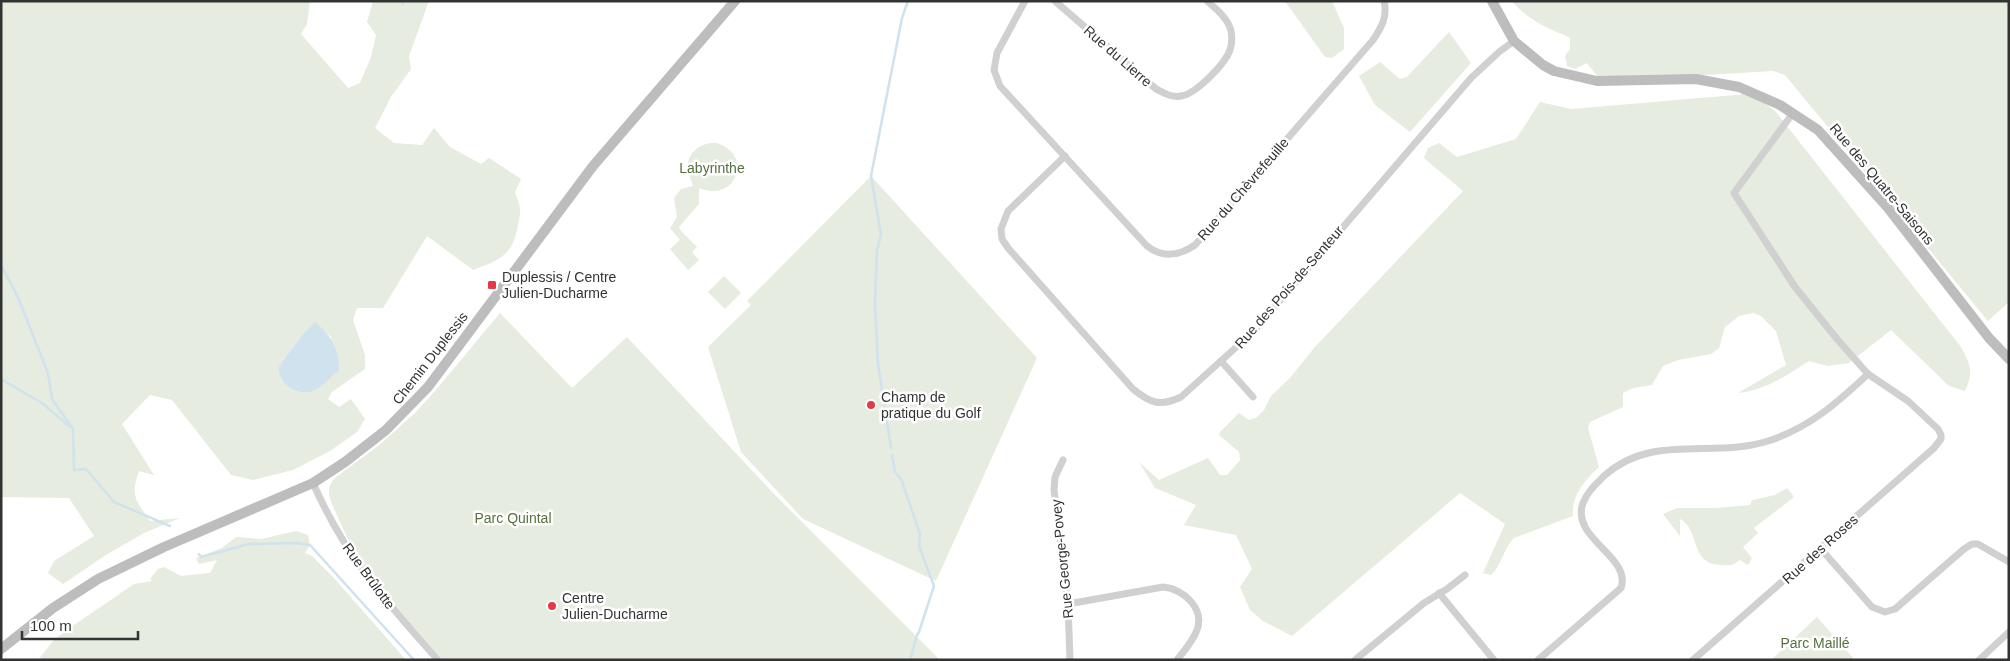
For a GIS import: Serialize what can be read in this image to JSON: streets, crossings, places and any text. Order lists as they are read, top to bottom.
{
  "streets": {
    "street": [
      "Rue du Lierre",
      "Rue des Quatre-Saisons",
      "Rue du Chèvrefeuille",
      "Rue des Pois-de-Senteur",
      "Chemin Duplessis",
      "Rue des Roses",
      "Rue George-Povey",
      "Rue Brûlotte"
    ]
  },
  "crossings": [
    ["Rue des Quatre-Saisons", "Rue des Pois-de-Senteur"],
    ["Rue du Chèvrefeuille", "Rue des Pois-de-Senteur"],
    ["Chemin Duplessis", "Rue Brûlotte"]
  ],
  "parks": ["Labyrinthe", "Parc Quintal", "Parc Maillé"],
  "places": {
    "transit": ["Duplessis / Centre Julien-Ducharme"],
    "other": ["Champ de pratique du Golf", "Centre Julien-Ducharme"]
  },
  "scale_bar": "100 m"
}
